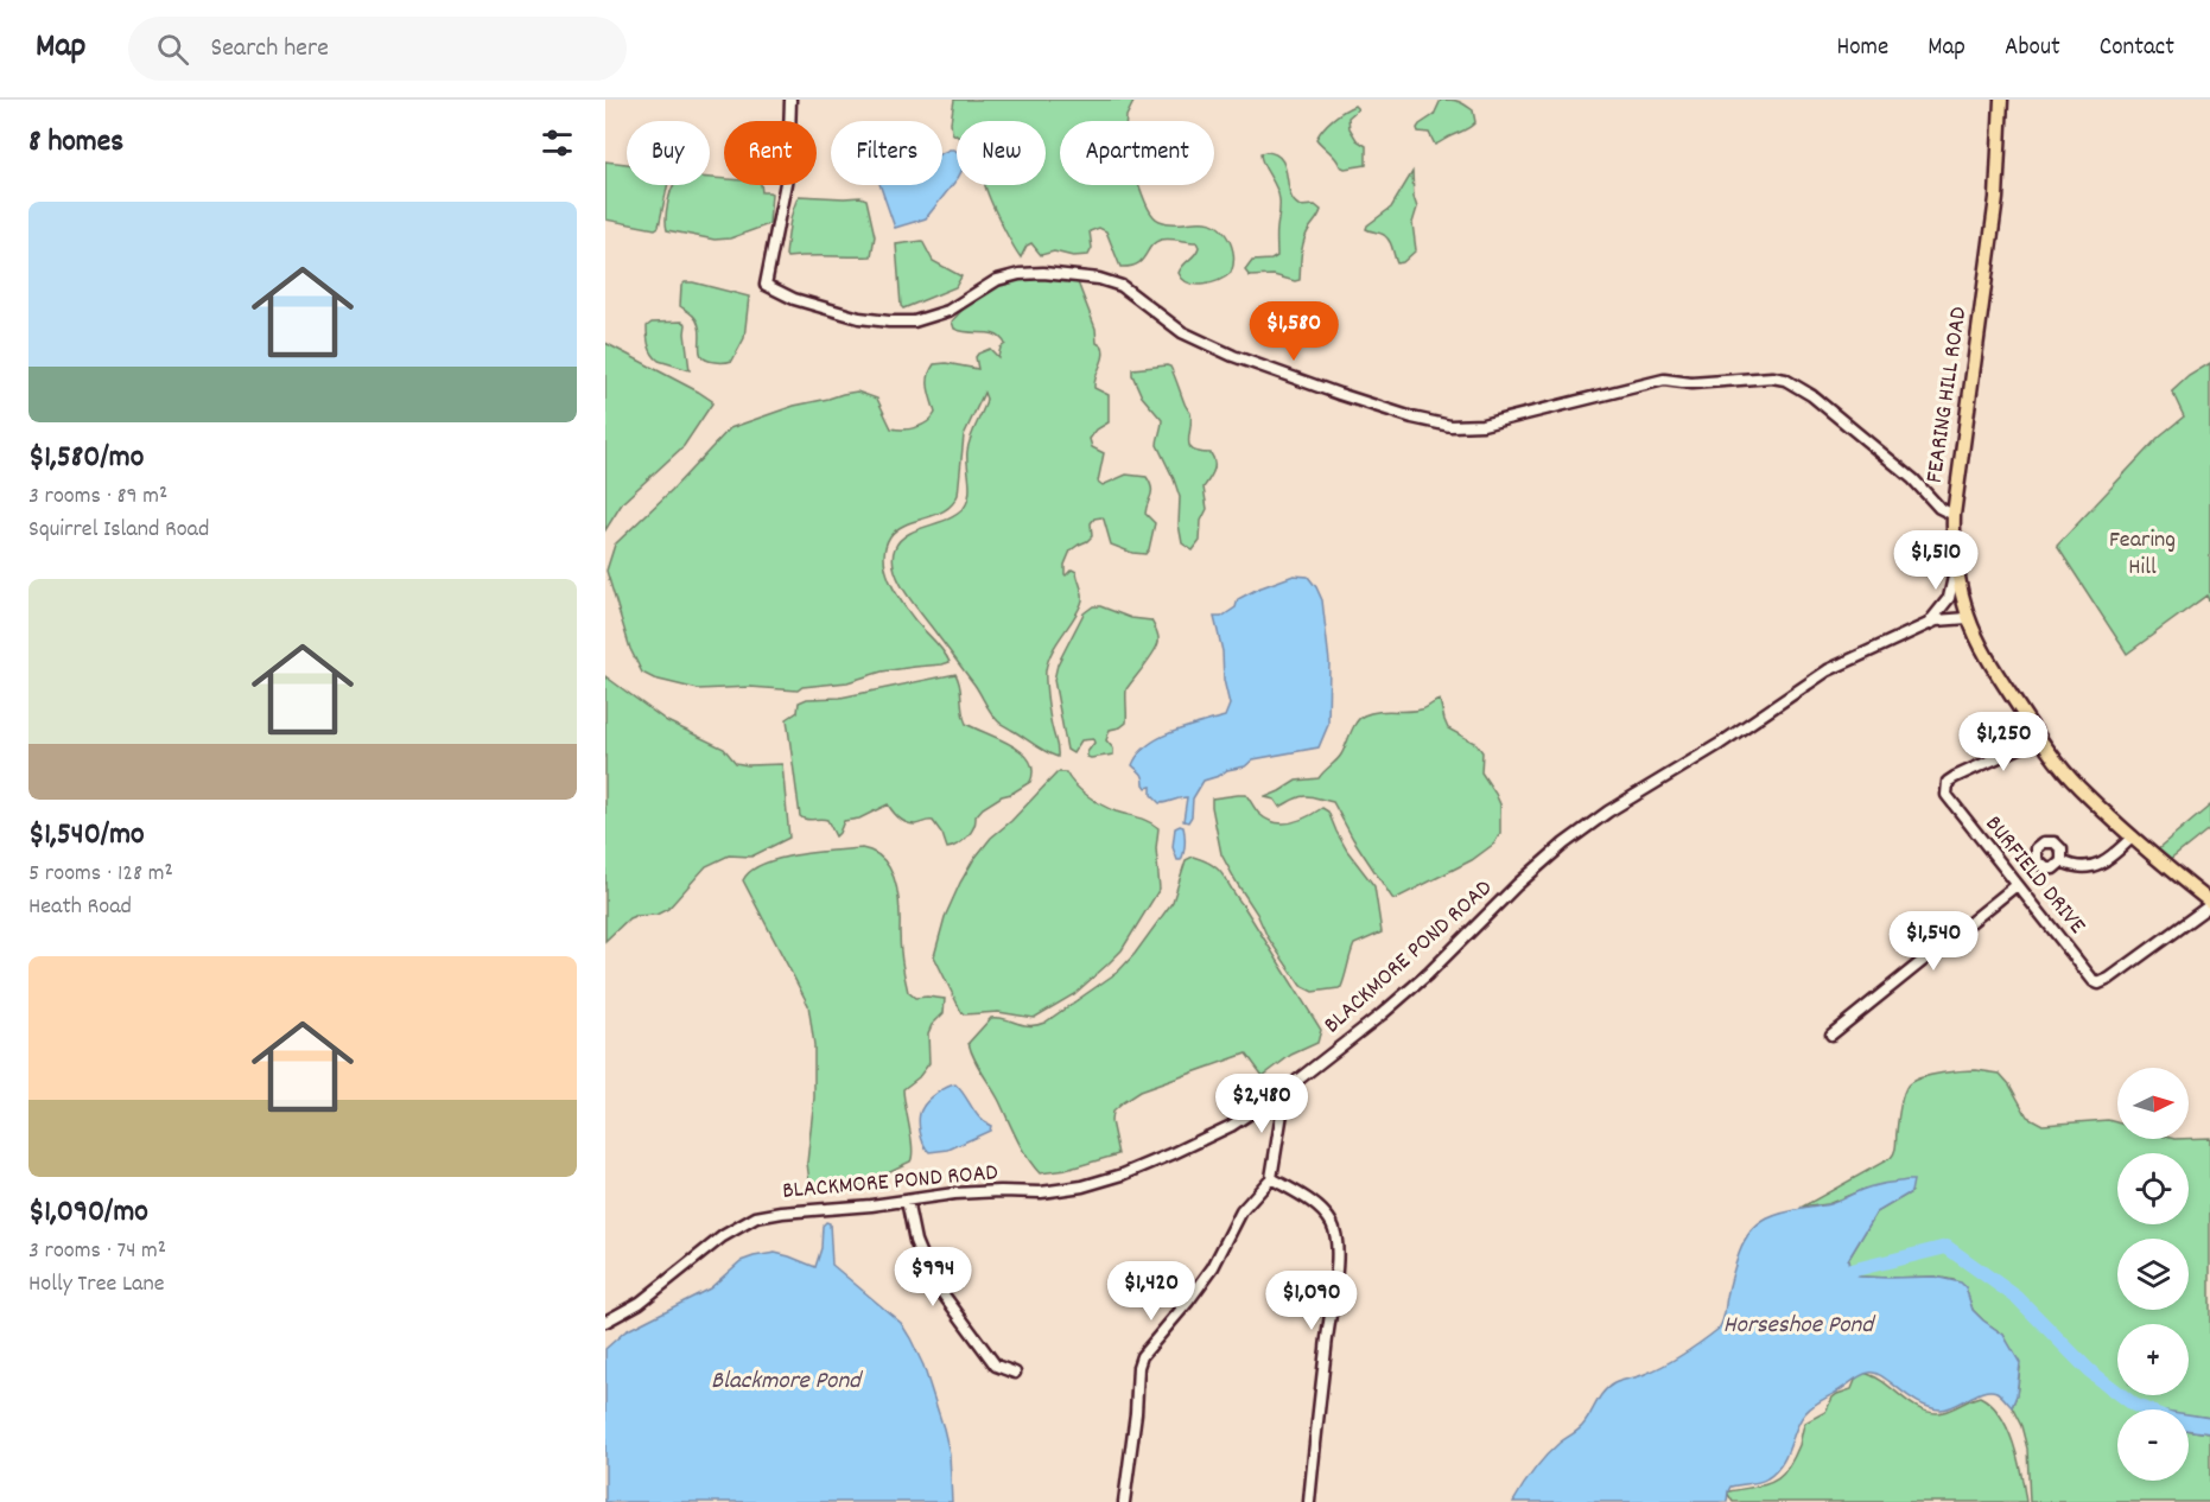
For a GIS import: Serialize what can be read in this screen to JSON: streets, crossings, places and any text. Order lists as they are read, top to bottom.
{
  "streets": {
    "main road": ["FEARING HILL ROAD"],
    "street": ["BURFIELD DRIVE", "BLACKMORE POND ROAD"]
  },
  "crossings": [
    ["FEARING HILL ROAD", "BURFIELD DRIVE"],
    ["FEARING HILL ROAD", "BLACKMORE POND ROAD"]
  ],
  "water": ["Horseshoe Pond", "Blackmore Pond"],
  "parks": ["Fearing Hill"],
  "north": "right",
  "page": {
    "header": "Map",
    "search": "Search here",
    "nav": [
      "Home",
      "Map",
      "About",
      "Contact"
    ],
    "heading": "8 homes",
    "chip": [
      "Buy",
      "Rent",
      "Filters",
      "New",
      "Apartment"
    ],
    "list": [
      {
        "name": "$1,580/mo",
        "note": "3 rooms · 89 m² · Squirrel Island Road"
      },
      {
        "name": "$1,540/mo",
        "note": "5 rooms · 128 m² · Heath Road"
      },
      {
        "name": "$1,090/mo",
        "note": "3 rooms · 74 m² · Holly Tree Lane"
      }
    ],
    "price": [
      "$1,580",
      "$1,510",
      "$1,250",
      "$1,540",
      "$2,480",
      "$994",
      "$1,420",
      "$1,090"
    ],
    "map_buttons": ["+", "−"]
  }
}
